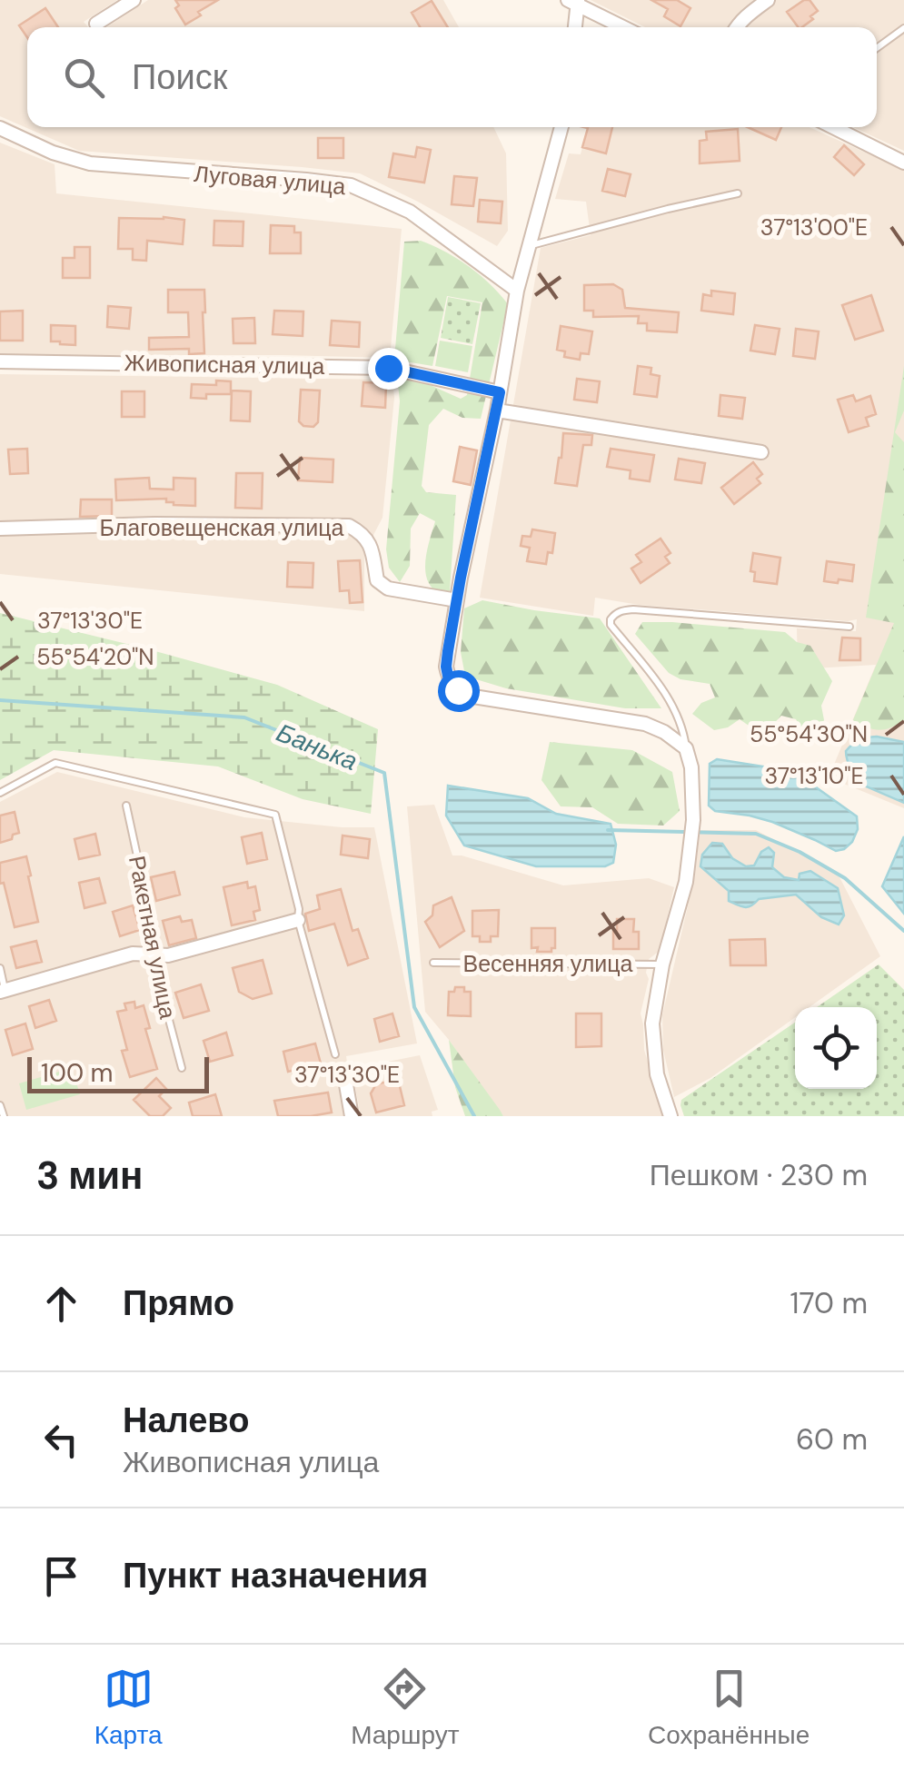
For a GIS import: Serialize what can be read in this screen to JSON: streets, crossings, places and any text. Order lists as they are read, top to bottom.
{
  "streets": {
    "street": ["Луговая улица", "Живописная улица", "Благовещенская улица"],
    "lane": ["Ракетная улица", "Весенняя улица"]
  },
  "water": ["Банька"],
  "scale_bar": "100 m",
  "page": {
    "search": "Поиск",
    "scale": "100 m",
    "heading": ["3 мин", "Пешком · 230 m"],
    "list": [
      ["Прямо", "170 m"],
      ["Налево", "Живописная улица", "60 m"],
      "Пункт назначения"
    ],
    "nav": ["Карта", "Маршрут", "Сохранённые"]
  },
  "coordinates": [
    "37°13'00\"E",
    "37°13'30\"E",
    "55°54'20\"N",
    "55°54'30\"N",
    "37°13'10\"E"
  ]
}
